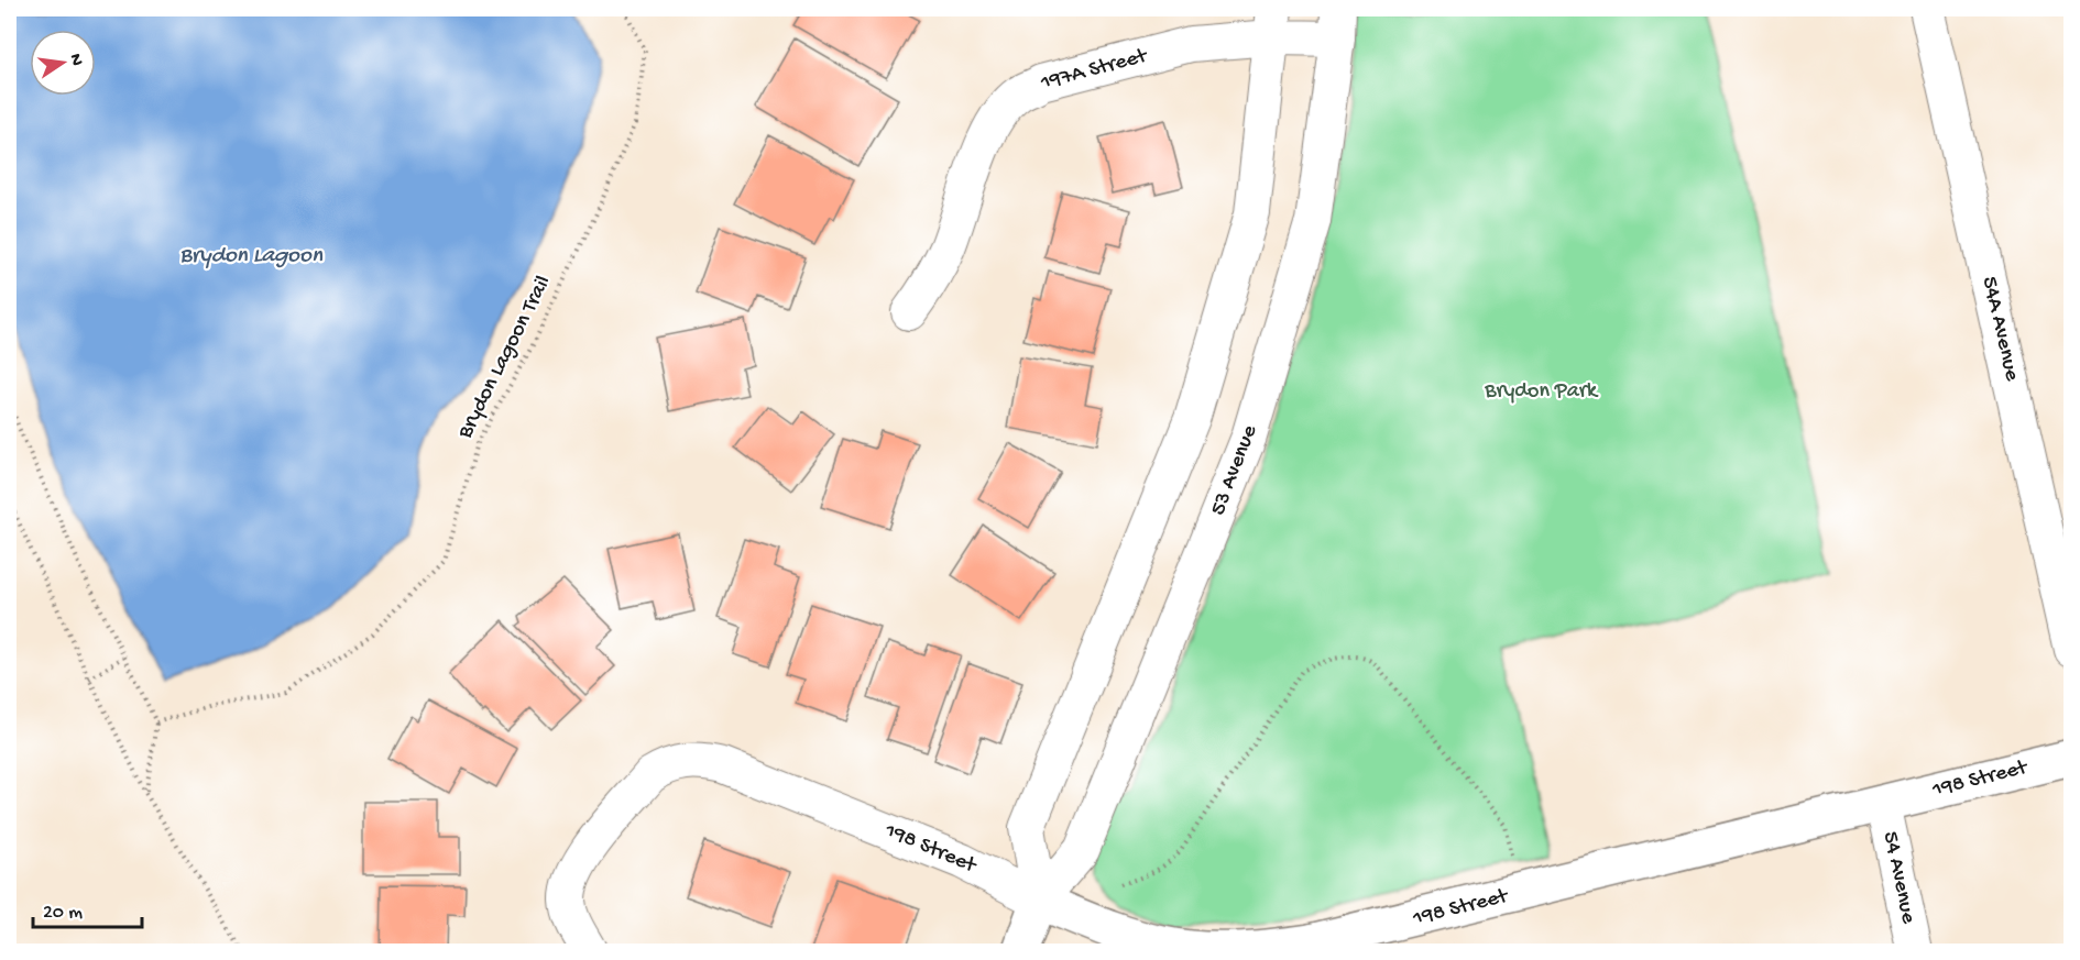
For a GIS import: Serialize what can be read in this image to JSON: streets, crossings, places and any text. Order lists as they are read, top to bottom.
{
  "streets": {
    "street": [
      "197A Street",
      "54A Avenue",
      "53 Avenue",
      "198 Street",
      "54 Avenue"
    ],
    "path": ["Brydon Lagoon Trail"]
  },
  "crossings": [
    ["197A Street", "53 Avenue"],
    ["53 Avenue", "198 Street"],
    ["198 Street", "54 Avenue"]
  ],
  "water": ["Brydon Lagoon"],
  "parks": ["Brydon Park"],
  "scale_bar": "20 m",
  "north": "right"
}
